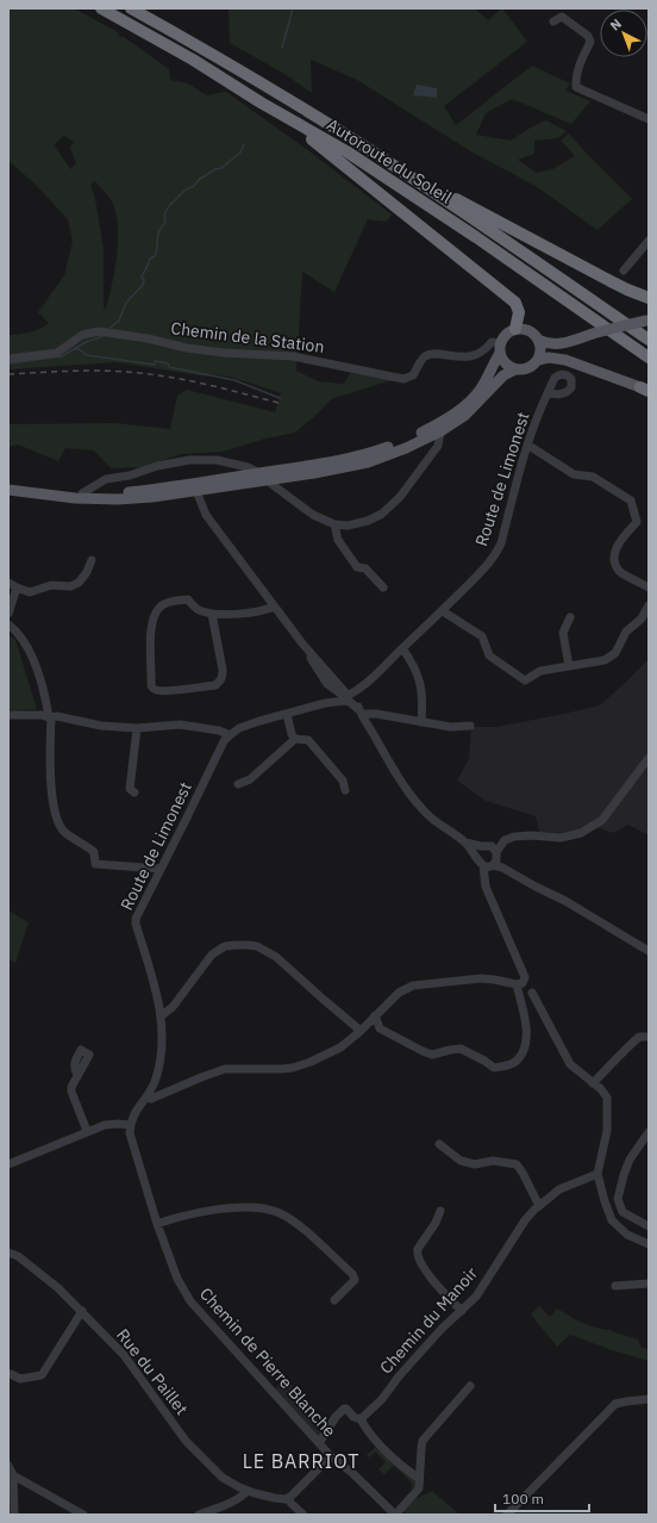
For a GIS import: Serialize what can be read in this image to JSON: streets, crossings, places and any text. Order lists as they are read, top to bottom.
{
  "streets": {
    "highway": ["Autoroute du Soleil"],
    "street": [
      "Chemin de la Station",
      "Route de Limonest",
      "Chemin du Manoir",
      "Chemin de Pierre Blanche",
      "Rue du Paillet"
    ]
  },
  "crossings": [
    ["Route de Limonest", "Chemin de Pierre Blanche"]
  ],
  "districts": ["LE BARRIOT"],
  "scale_bar": "100 m",
  "north": "top left"
}
